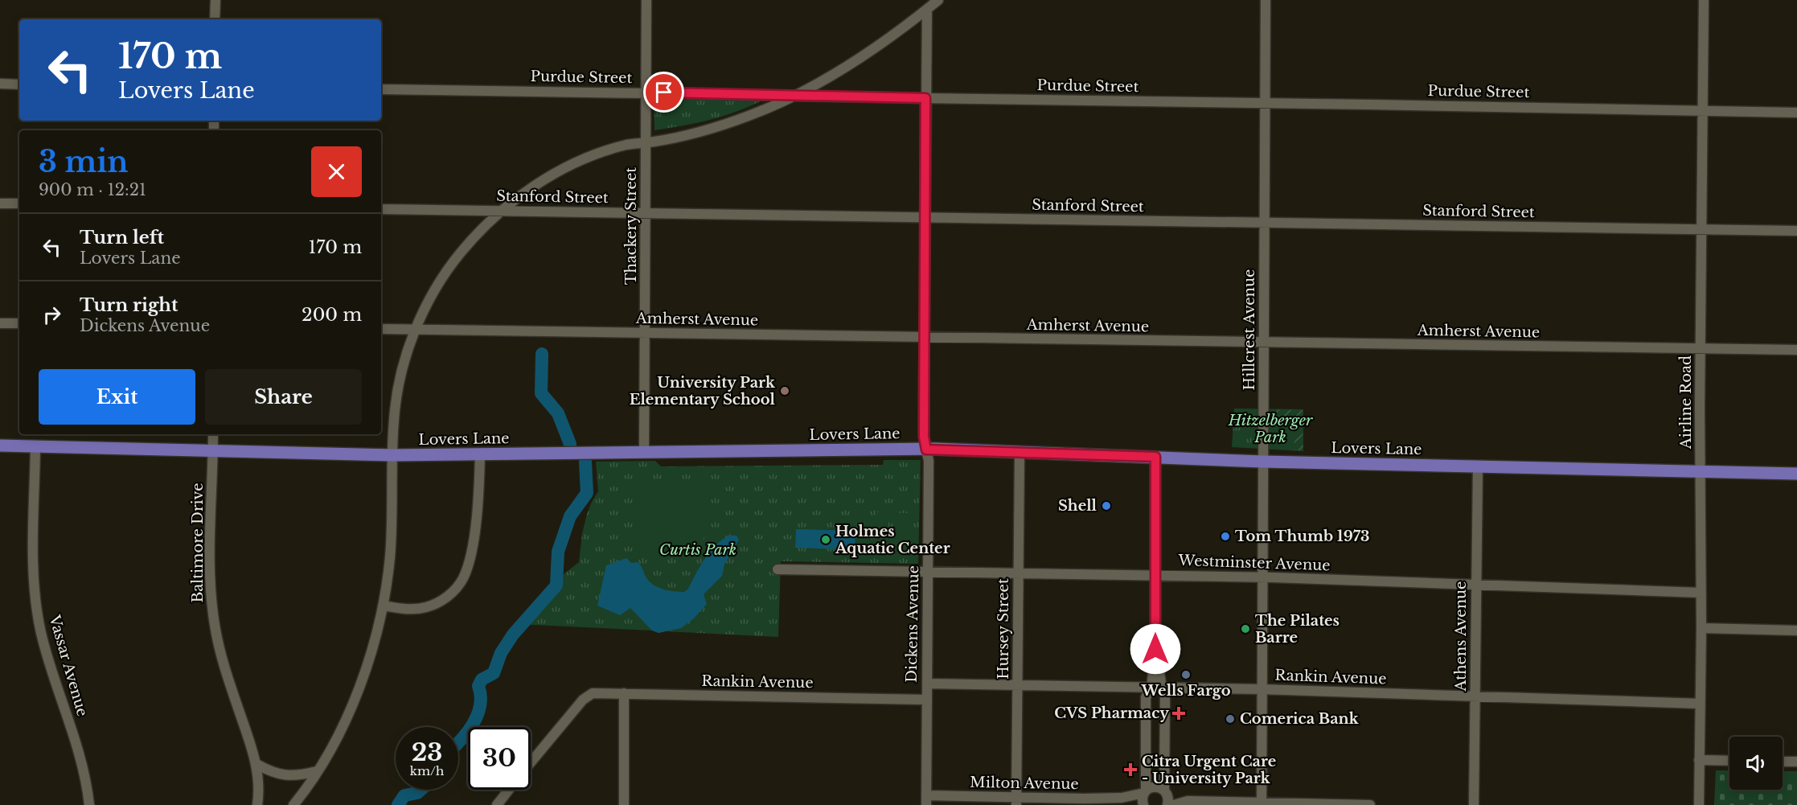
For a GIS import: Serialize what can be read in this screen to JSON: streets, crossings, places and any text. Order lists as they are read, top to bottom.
{
  "streets": {
    "main road": ["Lovers Lane"],
    "street": [
      "Purdue Street",
      "Stanford Street",
      "Thackery Street",
      "Amherst Avenue",
      "Hillcrest Avenue",
      "Airline Road",
      "Baltimore Drive",
      "Westminster Avenue",
      "Dickens Avenue",
      "Hursey Street",
      "Athens Avenue",
      "Vassar Avenue",
      "Rankin Avenue",
      "Milton Avenue"
    ]
  },
  "crossings": [
    ["Purdue Street", "Thackery Street"],
    ["Purdue Street", "Hillcrest Avenue"],
    ["Purdue Street", "Airline Road"],
    ["Purdue Street", "Dickens Avenue"],
    ["Stanford Street", "Thackery Street"],
    ["Stanford Street", "Hillcrest Avenue"],
    ["Stanford Street", "Airline Road"],
    ["Stanford Street", "Dickens Avenue"],
    ["Thackery Street", "Amherst Avenue"],
    ["Thackery Street", "Lovers Lane"],
    ["Amherst Avenue", "Hillcrest Avenue"],
    ["Amherst Avenue", "Airline Road"],
    ["Amherst Avenue", "Dickens Avenue"],
    ["Hillcrest Avenue", "Lovers Lane"],
    ["Hillcrest Avenue", "Westminster Avenue"],
    ["Hillcrest Avenue", "Rankin Avenue"],
    ["Airline Road", "Lovers Lane"],
    ["Airline Road", "Westminster Avenue"],
    ["Airline Road", "Rankin Avenue"],
    ["Lovers Lane", "Baltimore Drive"],
    ["Lovers Lane", "Dickens Avenue"],
    ["Lovers Lane", "Hursey Street"],
    ["Lovers Lane", "Athens Avenue"],
    ["Lovers Lane", "Vassar Avenue"],
    ["Westminster Avenue", "Dickens Avenue"],
    ["Westminster Avenue", "Hursey Street"],
    ["Westminster Avenue", "Athens Avenue"],
    ["Dickens Avenue", "Rankin Avenue"],
    ["Dickens Avenue", "Milton Avenue"],
    ["Hursey Street", "Rankin Avenue"],
    ["Hursey Street", "Milton Avenue"],
    ["Athens Avenue", "Rankin Avenue"]
  ],
  "parks": ["Hitzelberger Park", "Curtis Park"],
  "places": {
    "other": [
      "University Park Elementary School",
      "Shell",
      "Tom Thumb 1973",
      "Holmes Aquatic Center",
      "The Pilates Barre",
      "Wells Fargo",
      "Comerica Bank"
    ],
    "health": ["CVS Pharmacy", "Citra Urgent Care - University Park"]
  },
  "page": {
    "turn": ["170 m", "Lovers Lane"],
    "heading": ["3 min", "900 m · 12:21"],
    "list": [
      {
        "name": "Turn left",
        "note": "Lovers Lane",
        "value": "170 m"
      },
      {
        "name": "Turn right",
        "note": "Dickens Avenue",
        "value": "200 m"
      }
    ],
    "buttons": ["Exit", "Share"],
    "speed": "23 km/h",
    "limit": "30"
  }
}
